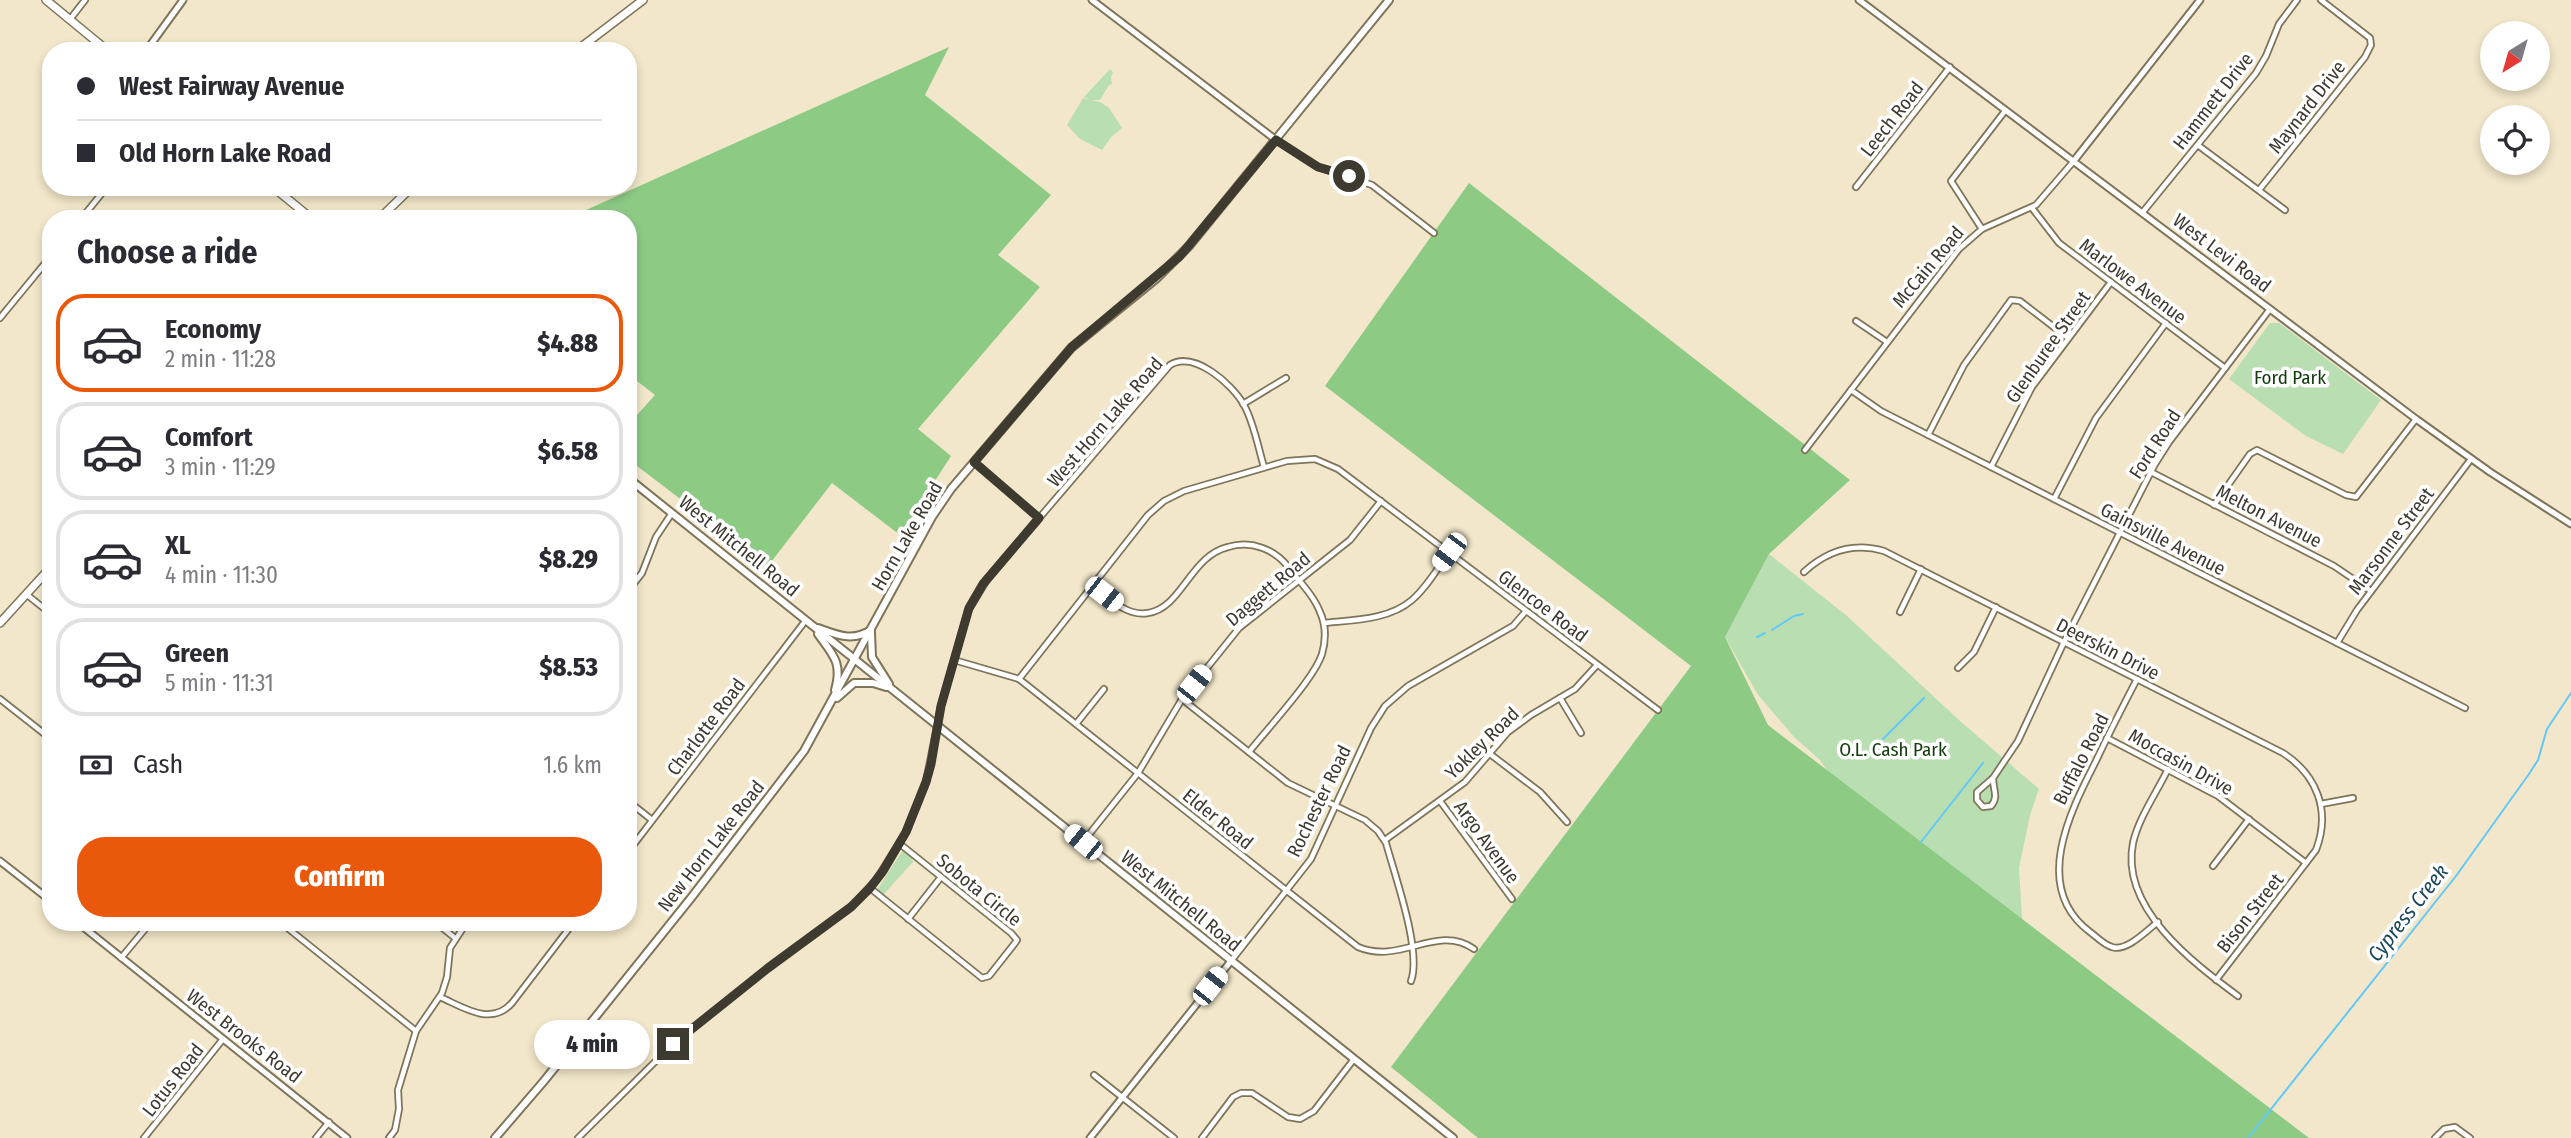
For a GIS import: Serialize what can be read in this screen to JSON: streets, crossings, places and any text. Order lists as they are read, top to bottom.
{
  "streets": {
    "main road": ["Horn Lake Road", "West Mitchell Road", "New Horn Lake Road"],
    "street": [
      "Hammett Drive",
      "Maynard Drive",
      "Leech Road",
      "West Levi Road",
      "McCain Road",
      "Marlowe Avenue",
      "Glenburee Street",
      "West Horn Lake Road",
      "Ford Road",
      "Melton Avenue",
      "Gainsville Avenue",
      "Marsonne Street",
      "Daggett Road",
      "Glencoe Road",
      "Deerskin Drive",
      "Charlotte Road",
      "Yokley Road",
      "Buffalo Road",
      "Moccasin Drive",
      "Rochester Road",
      "Elder Road",
      "Argo Avenue",
      "Sobota Circle",
      "Bison Street",
      "West Brooks Road",
      "Lotus Road"
    ]
  },
  "crossings": [
    ["Hammett Drive", "West Levi Road"],
    ["Leech Road", "West Levi Road"],
    ["West Levi Road", "McCain Road"],
    ["West Levi Road", "Ford Road"],
    ["West Levi Road", "Marsonne Street"],
    ["McCain Road", "Marlowe Avenue"],
    ["McCain Road", "Gainsville Avenue"],
    ["Marlowe Avenue", "Glenburee Street"],
    ["Marlowe Avenue", "Ford Road"],
    ["Glenburee Street", "Gainsville Avenue"],
    ["West Horn Lake Road", "West Mitchell Road"],
    ["West Horn Lake Road", "Elder Road"],
    ["West Horn Lake Road", "Sobota Circle"],
    ["Ford Road", "Melton Avenue"],
    ["Ford Road", "Gainsville Avenue"],
    ["Ford Road", "Deerskin Drive"],
    ["Melton Avenue", "Marsonne Street"],
    ["Horn Lake Road", "West Mitchell Road"],
    ["Horn Lake Road", "New Horn Lake Road"],
    ["Gainsville Avenue", "Marsonne Street"],
    ["West Mitchell Road", "Daggett Road"],
    ["West Mitchell Road", "Charlotte Road"],
    ["West Mitchell Road", "Rochester Road"],
    ["West Mitchell Road", "New Horn Lake Road"],
    ["Daggett Road", "Glencoe Road"],
    ["Daggett Road", "Elder Road"],
    ["Glencoe Road", "Yokley Road"],
    ["Glencoe Road", "Rochester Road"],
    ["Glencoe Road", "Elder Road"],
    ["Deerskin Drive", "Buffalo Road"],
    ["Deerskin Drive", "Moccasin Drive"],
    ["Deerskin Drive", "Bison Street"],
    ["Yokley Road", "Argo Avenue"],
    ["Buffalo Road", "Moccasin Drive"],
    ["Moccasin Drive", "Bison Street"],
    ["Rochester Road", "Elder Road"],
    ["West Brooks Road", "Lotus Road"]
  ],
  "water": ["Cypress Creek"],
  "parks": ["Ford Park", "O.L. Cash Park"],
  "north": "bottom left",
  "page": {
    "banner": ["West Fairway Avenue", "Old Horn Lake Road"],
    "heading": "Choose a ride",
    "list": [
      {
        "name": "Economy",
        "note": "2 min · 11:28",
        "value": "$4.88"
      },
      {
        "name": "Comfort",
        "note": "3 min · 11:29",
        "value": "$6.58"
      },
      {
        "name": "XL",
        "note": "4 min · 11:30",
        "value": "$8.29"
      },
      {
        "name": "Green",
        "note": "5 min · 11:31",
        "value": "$8.53"
      }
    ],
    "pay": ["Cash", "1.6 km"],
    "buttons": "Confirm",
    "bubble": "4 min"
  }
}
